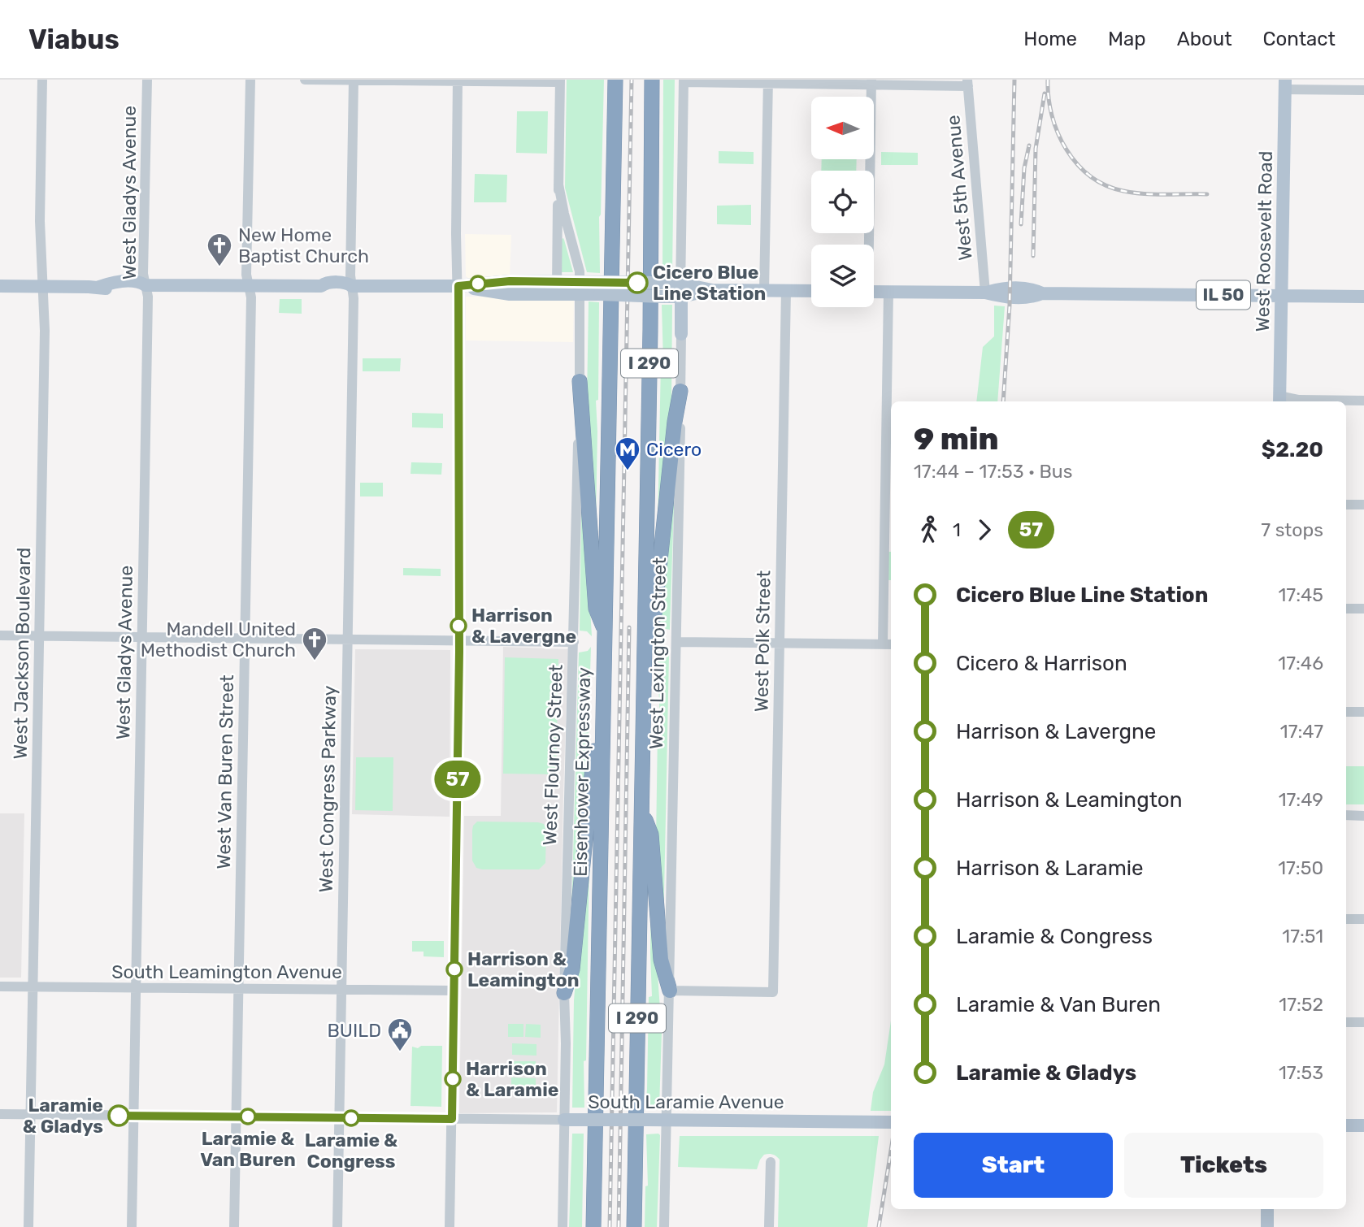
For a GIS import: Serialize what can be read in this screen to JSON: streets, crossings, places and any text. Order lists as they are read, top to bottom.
{
  "streets": {
    "highway": ["I 290", "Eisenhower Expressway"],
    "main road": [
      "West Roosevelt Road",
      "IL 50",
      "West Lexington Street",
      "South Laramie Avenue"
    ],
    "street": [
      "West 5th Avenue",
      "West Gladys Avenue",
      "West Polk Street",
      "West Jackson Boulevard",
      "West Flournoy Street",
      "West Van Buren Street",
      "West Congress Parkway",
      "South Leamington Avenue"
    ]
  },
  "crossings": [
    ["West 5th Avenue", "IL 50"],
    ["West Gladys Avenue", "South Leamington Avenue"],
    ["West Gladys Avenue", "South Laramie Avenue"],
    ["West Roosevelt Road", "IL 50"],
    ["West Polk Street", "West Lexington Street"],
    ["West Jackson Boulevard", "South Leamington Avenue"],
    ["West Jackson Boulevard", "South Laramie Avenue"],
    ["West Lexington Street", "South Laramie Avenue"],
    ["West Flournoy Street", "South Laramie Avenue"],
    ["West Van Buren Street", "South Leamington Avenue"],
    ["West Van Buren Street", "South Laramie Avenue"],
    ["West Congress Parkway", "South Leamington Avenue"],
    ["West Congress Parkway", "South Laramie Avenue"]
  ],
  "places": {
    "church": ["New Home Baptist Church", "Mandell United Methodist Church"],
    "other": [
      "Cicero Blue Line Station",
      "Harrison & Lavergne",
      "Harrison & Leamington",
      "Harrison & Laramie",
      "Laramie & Gladys",
      "Laramie & Van Buren",
      "Laramie & Congress"
    ],
    "metro station": ["Cicero"],
    "public building": ["BUILD"]
  },
  "lines": ["bus line 57"],
  "north": "left",
  "page": {
    "header": "Viabus",
    "nav": [
      "Home",
      "Map",
      "About",
      "Contact"
    ],
    "on_map": "57",
    "heading": ["9 min", "17:44 – 17:53 · Bus", "$2.20"],
    "legs": ["1", "57", "7 stops"],
    "list": [
      {
        "name": "Cicero Blue Line Station",
        "value": "17:45"
      },
      {
        "name": "Cicero & Harrison",
        "value": "17:46"
      },
      {
        "name": "Harrison & Lavergne",
        "value": "17:47"
      },
      {
        "name": "Harrison & Leamington",
        "value": "17:49"
      },
      {
        "name": "Harrison & Laramie",
        "value": "17:50"
      },
      {
        "name": "Laramie & Congress",
        "value": "17:51"
      },
      {
        "name": "Laramie & Van Buren",
        "value": "17:52"
      },
      {
        "name": "Laramie & Gladys",
        "value": "17:53"
      }
    ],
    "buttons": ["Start", "Tickets"]
  }
}
